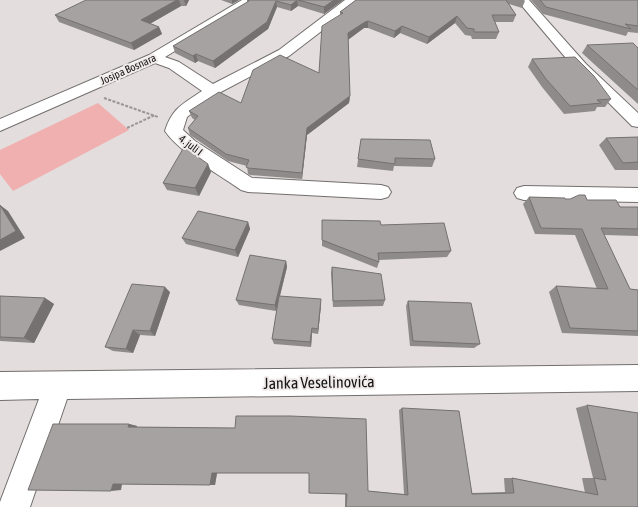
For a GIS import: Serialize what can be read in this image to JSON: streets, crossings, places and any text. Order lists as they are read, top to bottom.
{
  "streets": {
    "street": ["Josipa Bosnara", "4. juli I", "Janka Veselinovića"]
  }
}
